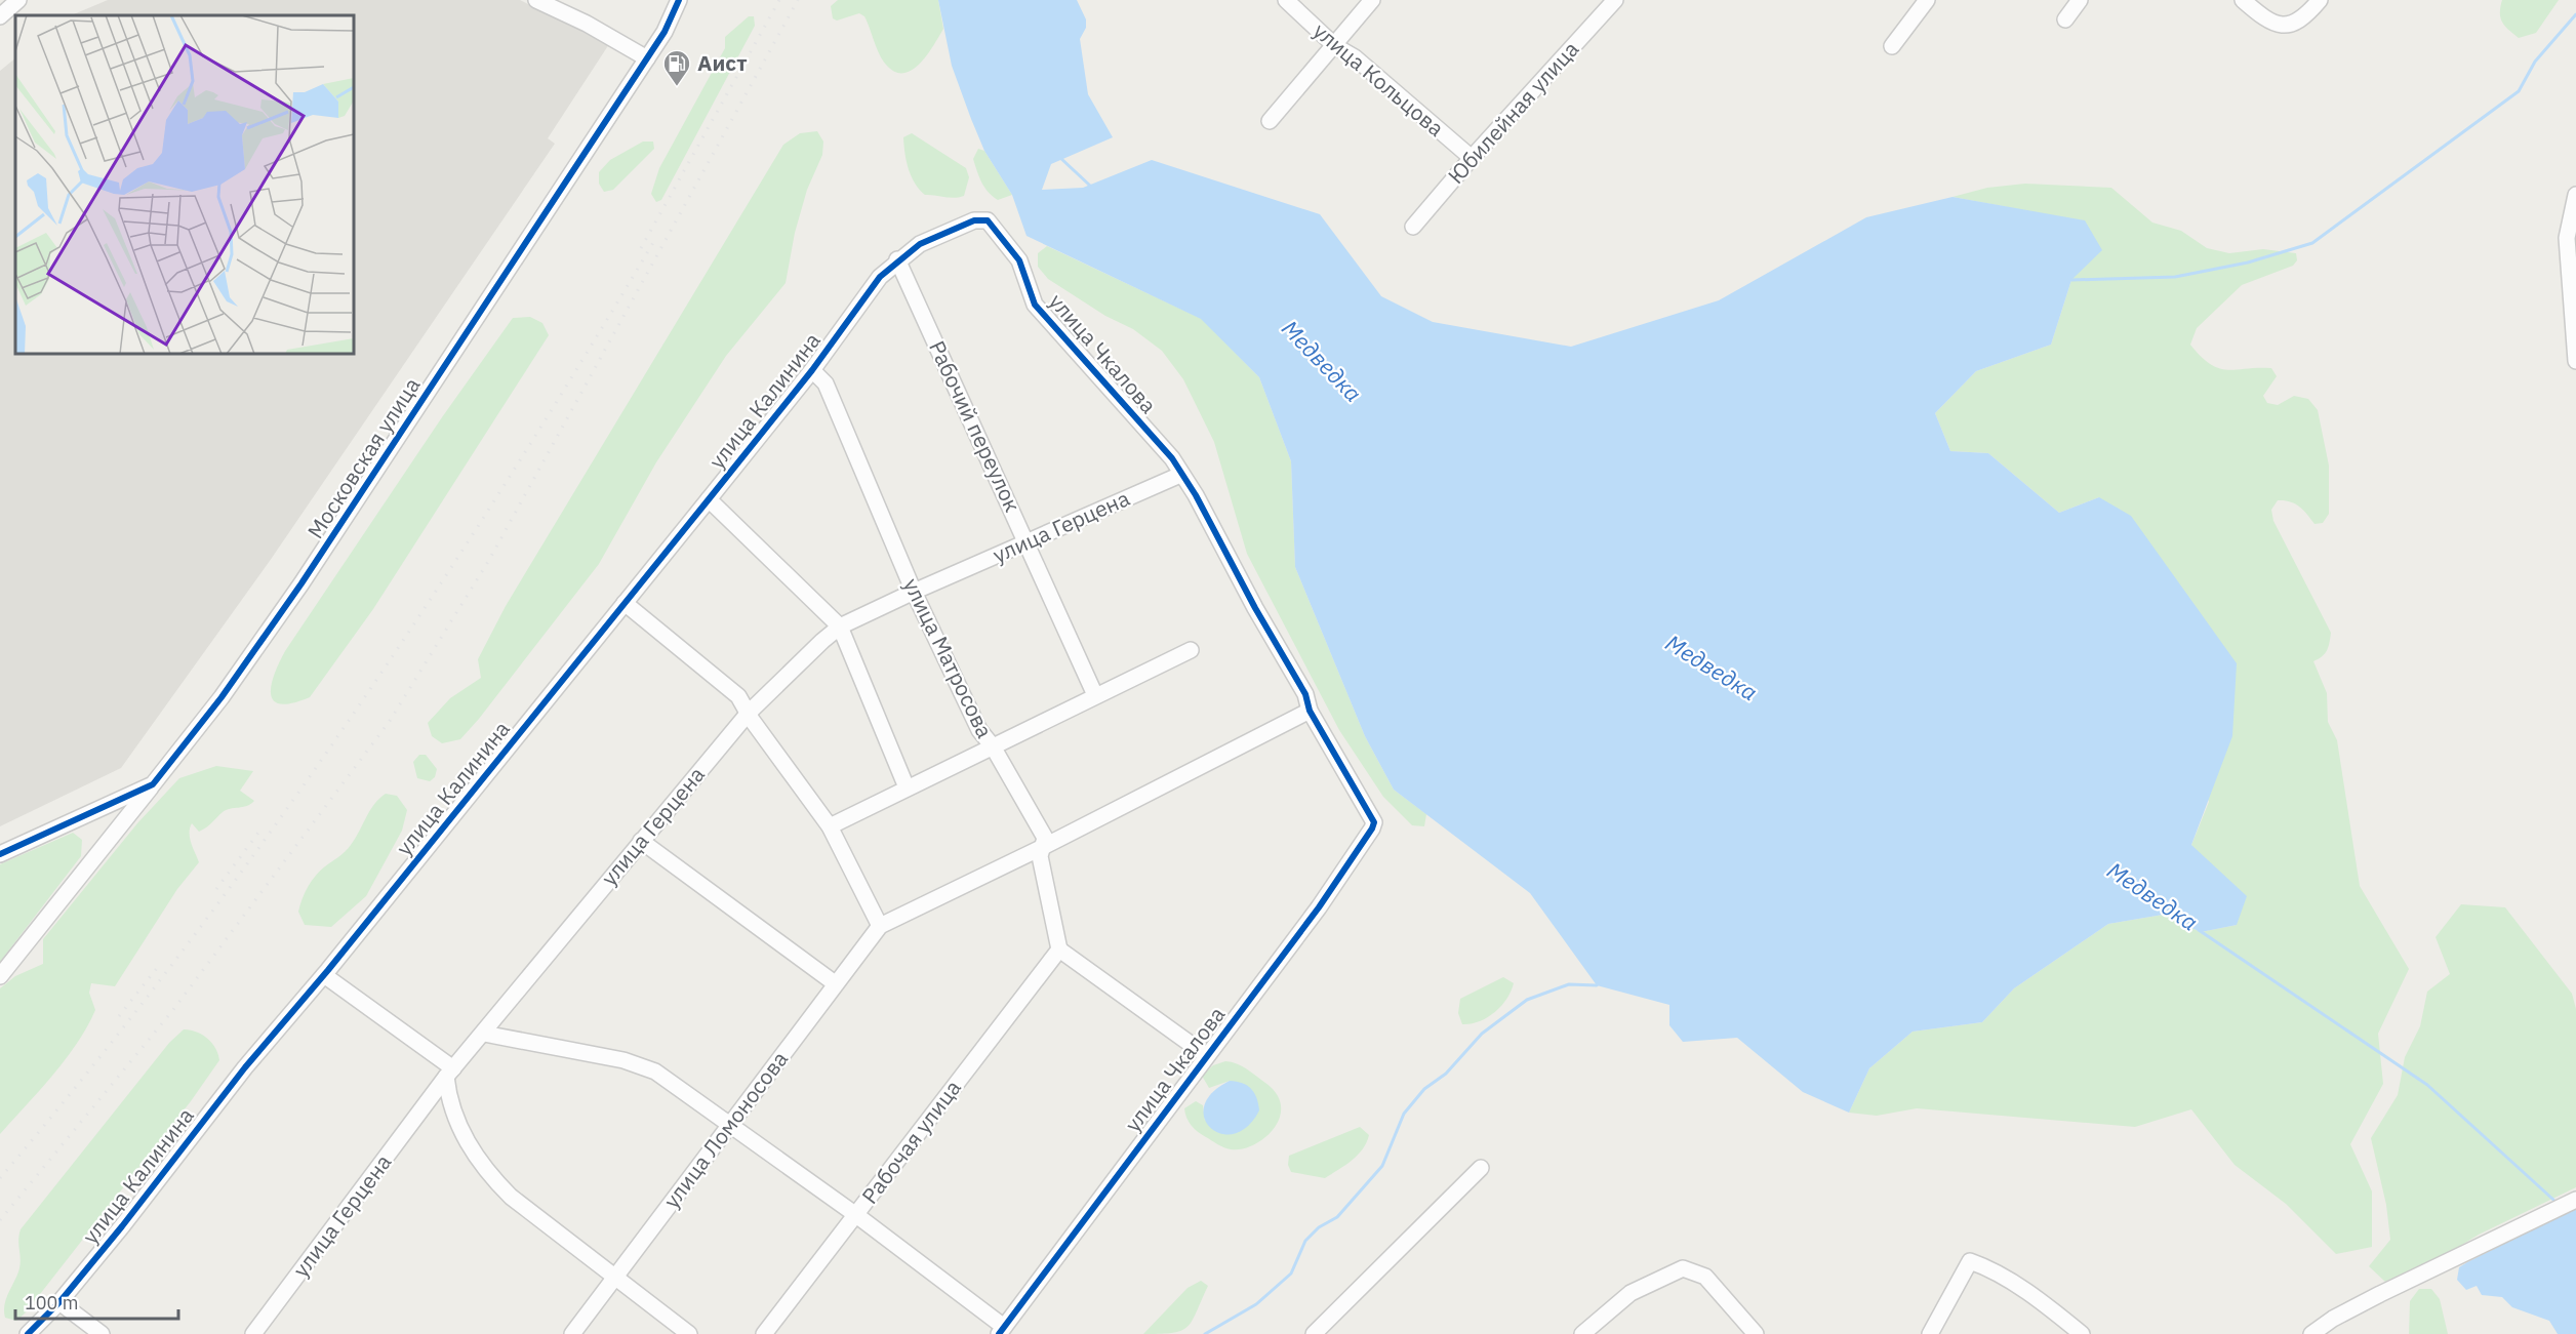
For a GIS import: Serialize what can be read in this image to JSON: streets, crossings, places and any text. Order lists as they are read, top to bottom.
{
  "streets": {
    "street": [
      "улица Кольцова",
      "Юбилейная улица",
      "улица Чкалова",
      "улица Калинина",
      "Рабочий переулок",
      "Московская улица",
      "улица Герцена",
      "улица Матросова",
      "улица Ломоносова",
      "Рабочая улица"
    ]
  },
  "crossings": [
    ["улица Кольцова", "Юбилейная улица"],
    ["улица Чкалова", "улица Калинина"],
    ["улица Чкалова", "улица Герцена"],
    ["улица Калинина", "Рабочий переулок"],
    ["улица Калинина", "улица Матросова"],
    ["Рабочий переулок", "улица Герцена"],
    ["улица Герцена", "улица Матросова"],
    ["улица Матросова", "Рабочая улица"]
  ],
  "water": ["Медведка"],
  "places": {
    "fuel station": ["Аист"]
  },
  "scale_bar": "100 m"
}
